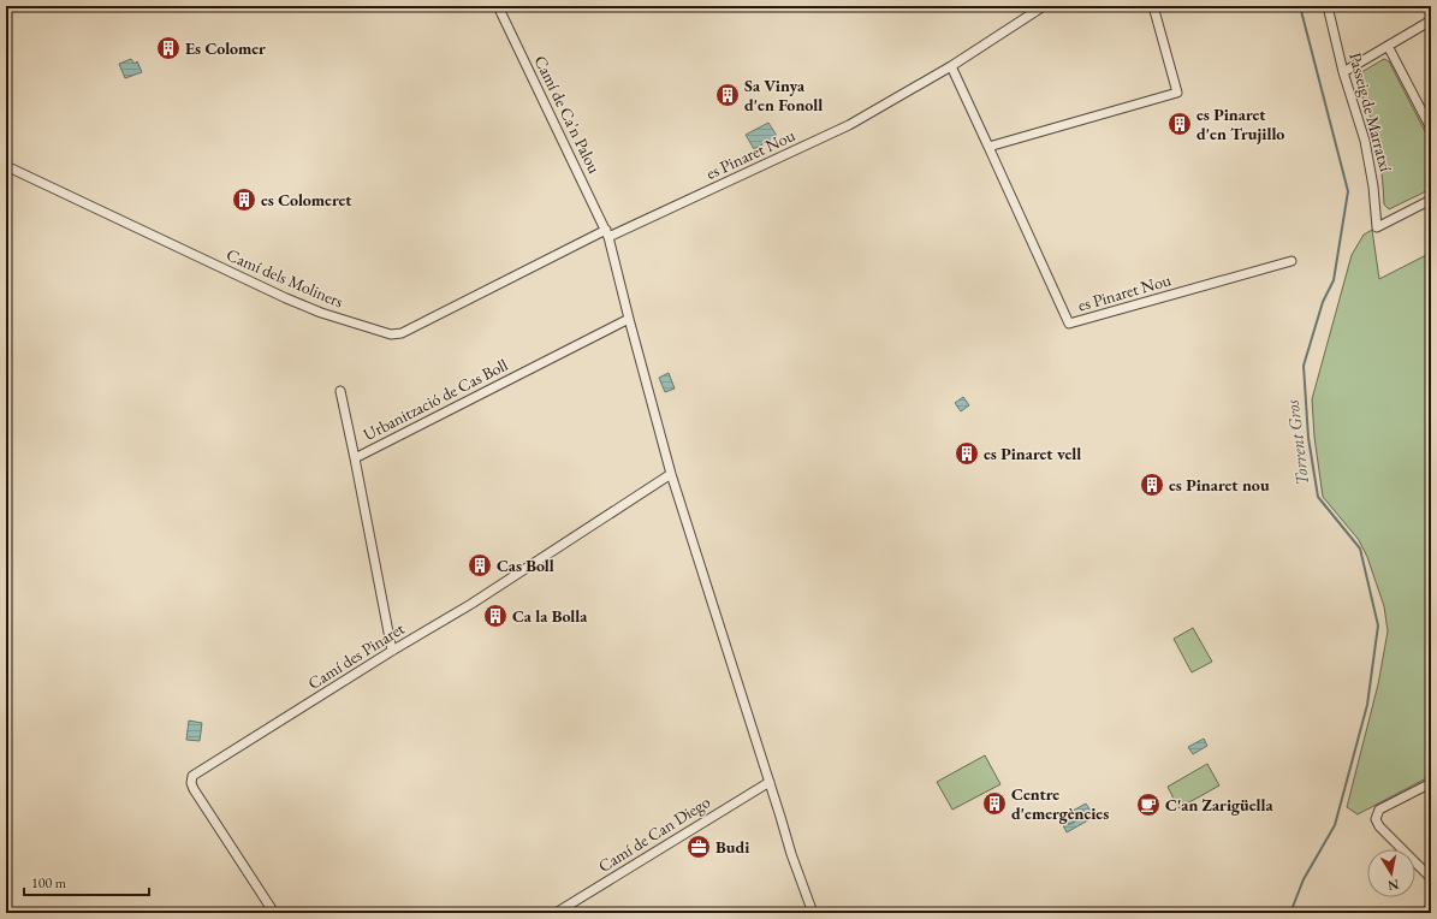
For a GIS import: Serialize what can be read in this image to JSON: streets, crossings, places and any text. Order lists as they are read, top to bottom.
{
  "streets": {
    "street": [
      "Passeig de Marratxí",
      "Camí de Ca'n Palou",
      "es Pinaret Nou",
      "Camí dels Moliners",
      "Urbanització de Cas Boll",
      "Camí des Pinaret",
      "Camí de Can Diego"
    ]
  },
  "crossings": [
    ["Camí de Ca'n Palou", "es Pinaret Nou"],
    ["Camí de Ca'n Palou", "Camí dels Moliners"],
    ["Camí de Ca'n Palou", "Urbanització de Cas Boll"],
    ["Camí de Ca'n Palou", "Camí des Pinaret"],
    ["Camí de Ca'n Palou", "Camí de Can Diego"],
    ["es Pinaret Nou", "Camí dels Moliners"],
    ["Urbanització de Cas Boll", "Camí des Pinaret"]
  ],
  "water": ["Torrent Gros"],
  "places": {
    "building": [
      "Es Colomer",
      "Sa Vinya d'en Fonoll",
      "es Pinaret d'en Trujillo",
      "es Colomeret",
      "es Pinaret vell",
      "es Pinaret nou",
      "Cas Boll",
      "Ca la Bolla",
      "Centre d'emergències"
    ],
    "cafe": ["C'an Zarigüella"],
    "office": ["Budi"]
  },
  "scale_bar": "100 m",
  "north": "bottom"
}
